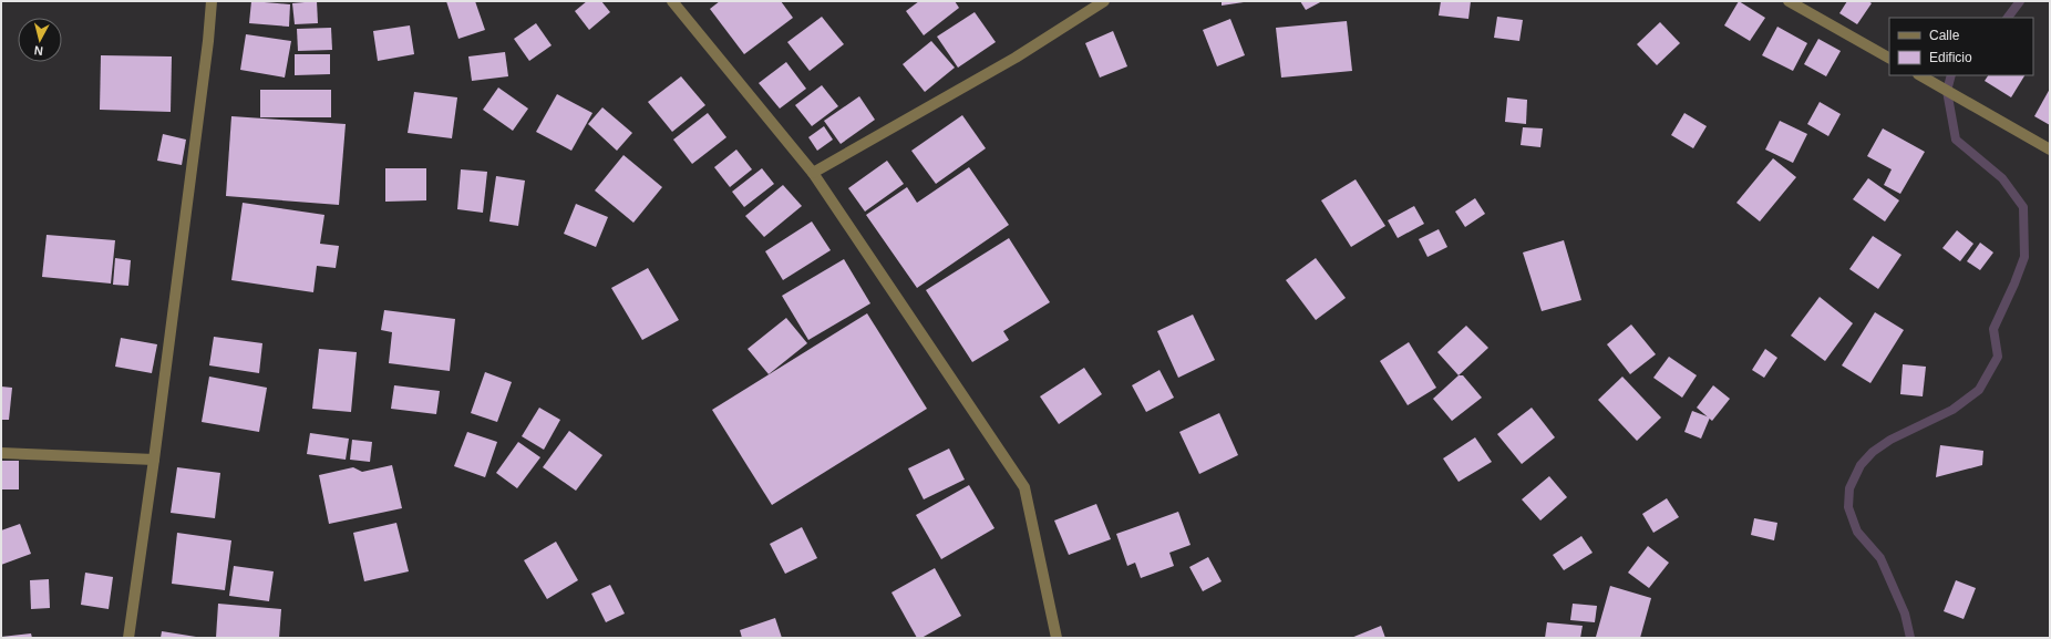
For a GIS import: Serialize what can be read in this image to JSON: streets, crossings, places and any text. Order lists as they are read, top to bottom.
{
  "legend": ["Calle", "Edificio"],
  "north": "bottom"
}
